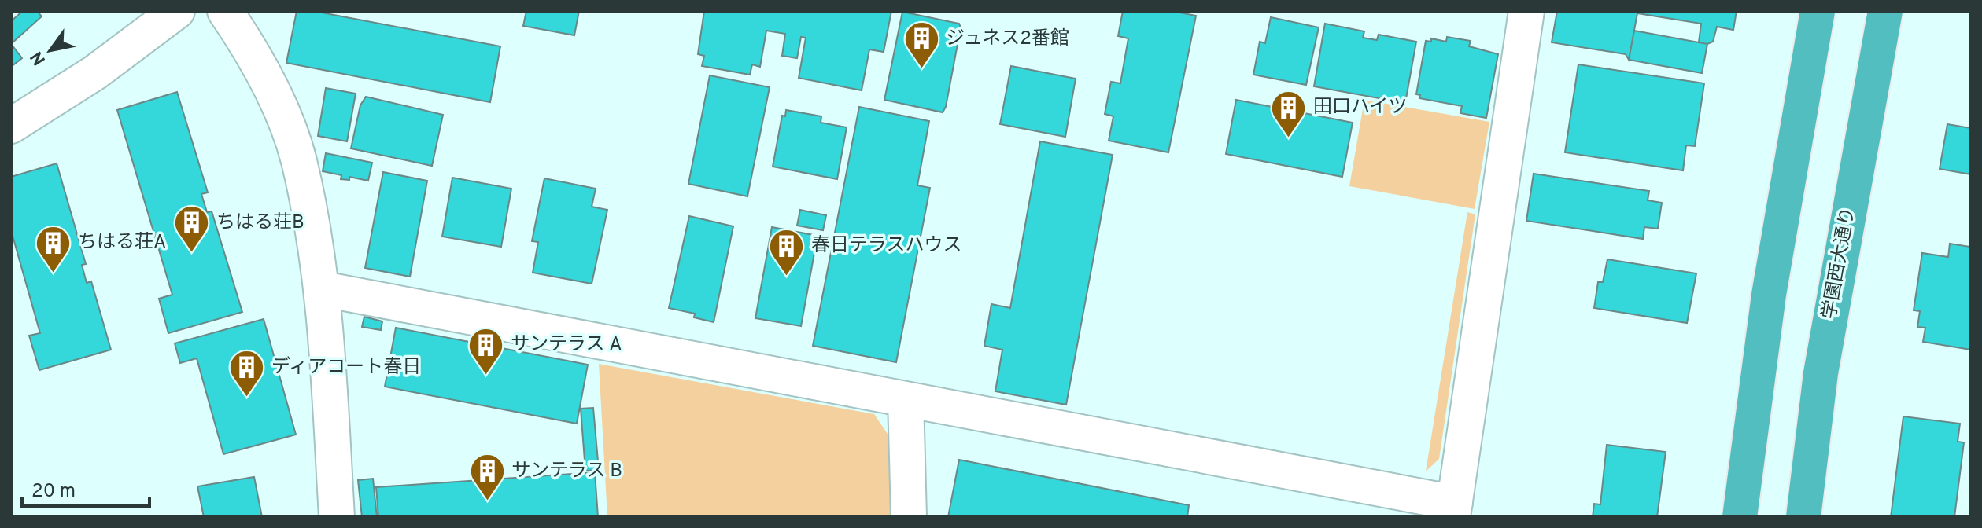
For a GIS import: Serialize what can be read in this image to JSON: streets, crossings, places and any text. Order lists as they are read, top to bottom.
{
  "streets": {
    "highway": ["学園西大通り"]
  },
  "places": {
    "building": [
      "ジュネス2番館",
      "田口ハイツ",
      "ちはる荘B",
      "ちはる荘A",
      "春日テラスハウス",
      "サンテラス A",
      "ディアコート春日",
      "サンテラス B"
    ]
  },
  "scale_bar": "20 m",
  "north": "bottom left"
}
